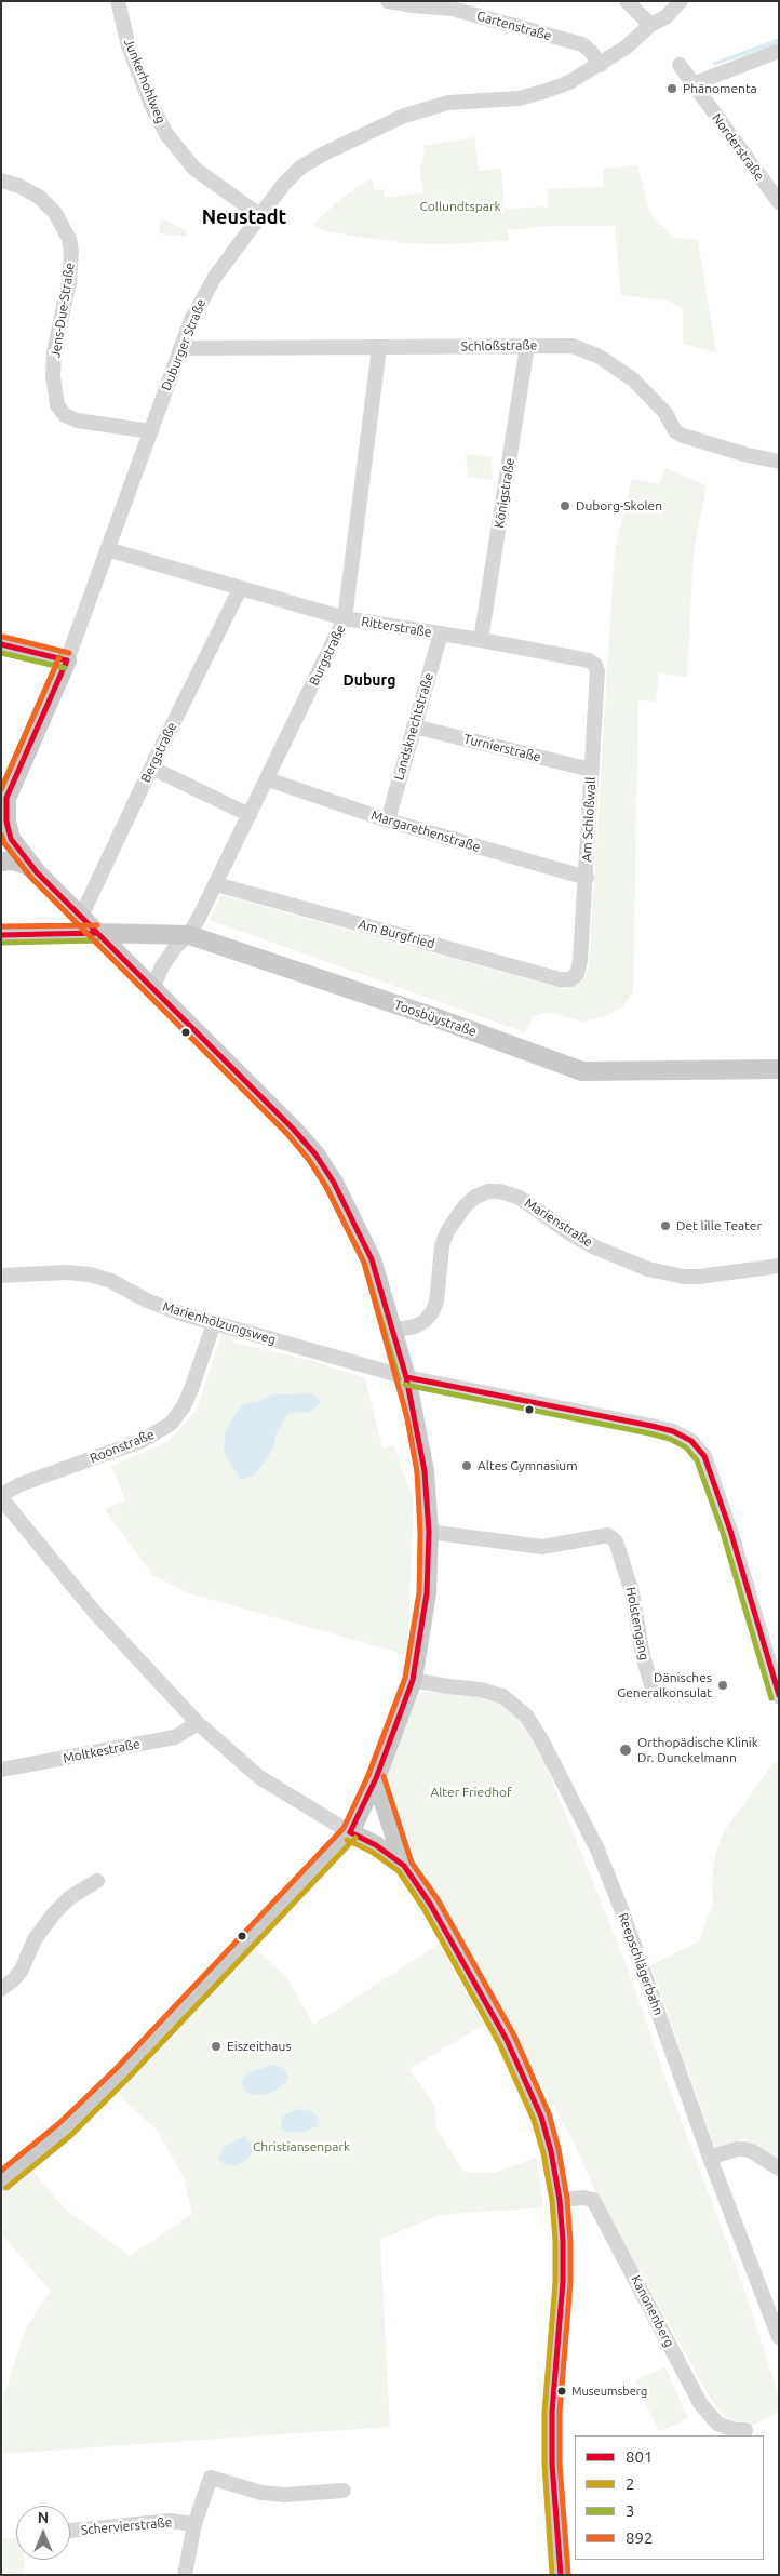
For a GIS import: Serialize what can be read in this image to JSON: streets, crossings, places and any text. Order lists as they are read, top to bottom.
{
  "streets": {
    "main road": ["Duburger Straße", "Toosbüystraße"],
    "street": [
      "Gartenstraße",
      "Junkerhohlweg",
      "Norderstraße",
      "Jens-Due-Straße",
      "Schloßstraße",
      "Königstraße",
      "Ritterstraße",
      "Burgstraße",
      "Landsknechtstraße",
      "Turnierstraße",
      "Bergstraße",
      "Am Schloßwall",
      "Margarethenstraße",
      "Am Burgfried",
      "Marienstraße",
      "Marienhölzungsweg",
      "Roonstraße",
      "Holstengang",
      "Moltkestraße",
      "Reepschlägerbahn",
      "Kanonenberg",
      "Schervierstraße"
    ]
  },
  "crossings": [
    ["Gartenstraße", "Duburger Straße"],
    ["Junkerhohlweg", "Duburger Straße"],
    ["Jens-Due-Straße", "Duburger Straße"],
    ["Duburger Straße", "Schloßstraße"],
    ["Duburger Straße", "Ritterstraße"],
    ["Schloßstraße", "Königstraße"],
    ["Schloßstraße", "Burgstraße"],
    ["Königstraße", "Ritterstraße"],
    ["Ritterstraße", "Burgstraße"],
    ["Ritterstraße", "Landsknechtstraße"],
    ["Ritterstraße", "Bergstraße"],
    ["Ritterstraße", "Am Schloßwall"],
    ["Burgstraße", "Margarethenstraße"],
    ["Burgstraße", "Am Burgfried"],
    ["Burgstraße", "Toosbüystraße"],
    ["Landsknechtstraße", "Turnierstraße"],
    ["Landsknechtstraße", "Margarethenstraße"],
    ["Turnierstraße", "Am Schloßwall"],
    ["Am Schloßwall", "Margarethenstraße"],
    ["Am Schloßwall", "Am Burgfried"],
    ["Marienhölzungsweg", "Roonstraße"]
  ],
  "districts": ["Neustadt", "Duburg"],
  "parks": ["Collundtspark", "Alter Friedhof", "Christiansenpark"],
  "places": [
    "Phänomenta",
    "Duborg-Skolen",
    "Det lille Teater",
    "Altes Gymnasium",
    "Dänisches Generalkonsulat",
    "Orthopädische Klinik Dr. Dunckelmann",
    "Eiszeithaus",
    "Museumsberg"
  ],
  "lines": [
    "transit line 892",
    "transit line 801",
    "transit line 3",
    "transit line 2"
  ],
  "legend": [
    "801",
    "2",
    "3",
    "892"
  ],
  "north": "top"
}
